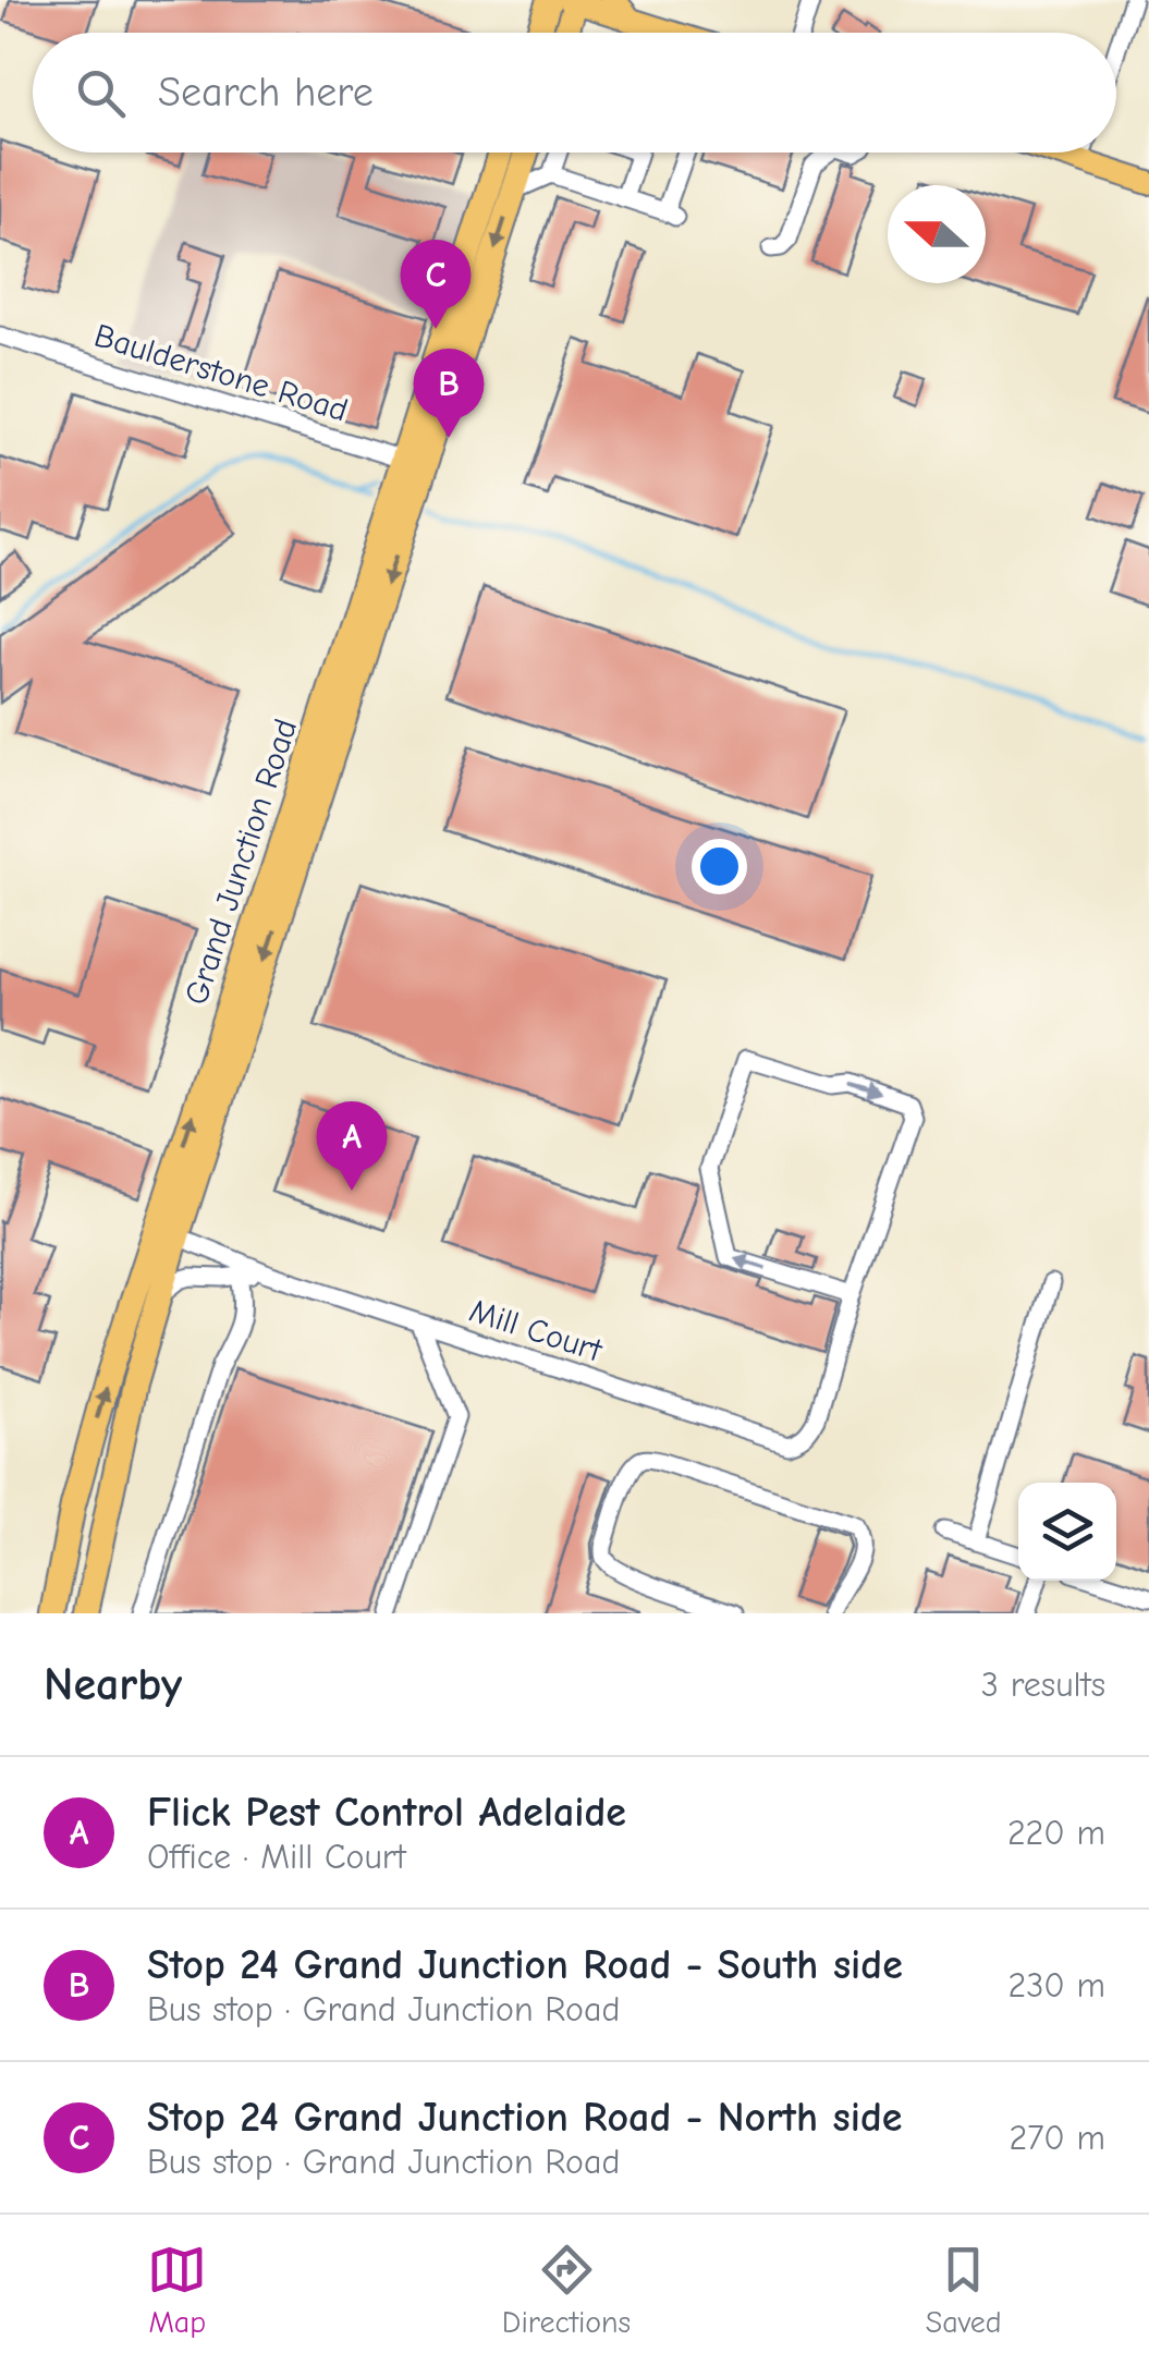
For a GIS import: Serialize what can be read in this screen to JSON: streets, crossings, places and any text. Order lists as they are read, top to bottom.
{
  "streets": {
    "highway": ["Grand Junction Road"],
    "street": ["Baulderstone Road", "Mill Court"]
  },
  "crossings": [
    ["Baulderstone Road", "Grand Junction Road"],
    ["Grand Junction Road", "Mill Court"]
  ],
  "north": "left",
  "page": {
    "search": "Search here",
    "pins": ["C", "B", "A"],
    "heading": ["Nearby", "3 results"],
    "list": [
      {
        "mark": "A",
        "name": "Flick Pest Control Adelaide",
        "note": "Office · Mill Court",
        "value": "220 m"
      },
      {
        "mark": "B",
        "name": "Stop 24 Grand Junction Road - South side",
        "note": "Bus stop · Grand Junction Road",
        "value": "230 m"
      },
      {
        "mark": "C",
        "name": "Stop 24 Grand Junction Road - North side",
        "note": "Bus stop · Grand Junction Road",
        "value": "270 m"
      }
    ],
    "nav": ["Map", "Directions", "Saved"]
  }
}
